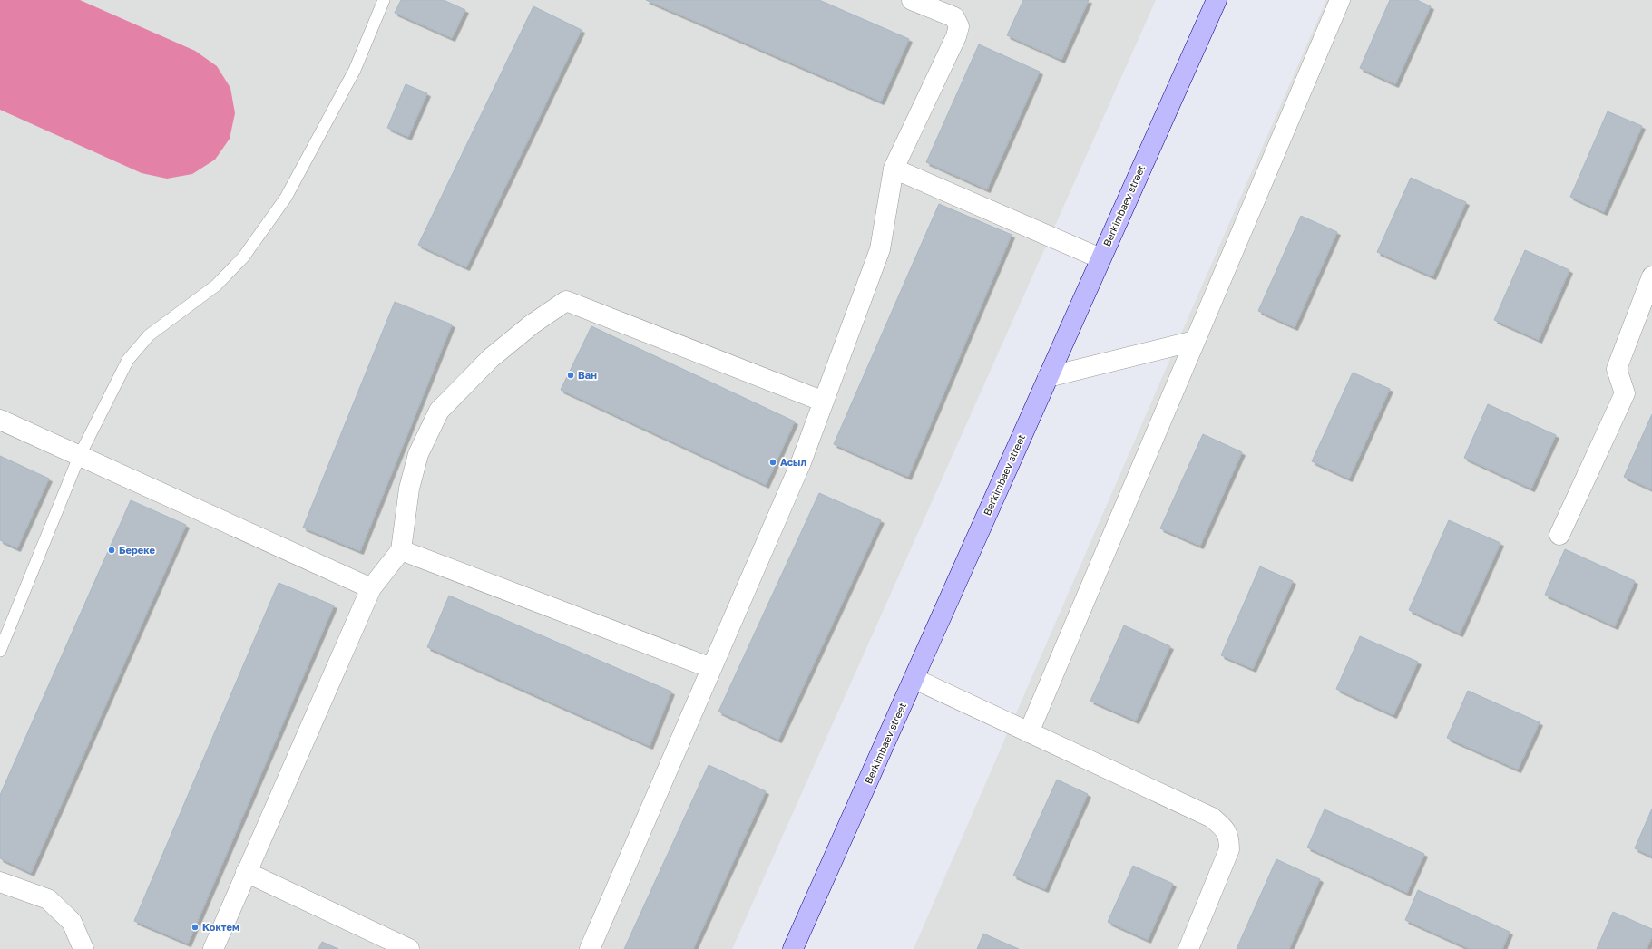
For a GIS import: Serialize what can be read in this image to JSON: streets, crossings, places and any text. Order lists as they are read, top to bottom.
{
  "streets": {
    "street": ["Berkimbaev street"]
  },
  "places": [
    "Ван",
    "Асыл",
    "Береке",
    "Коктем"
  ]
}
